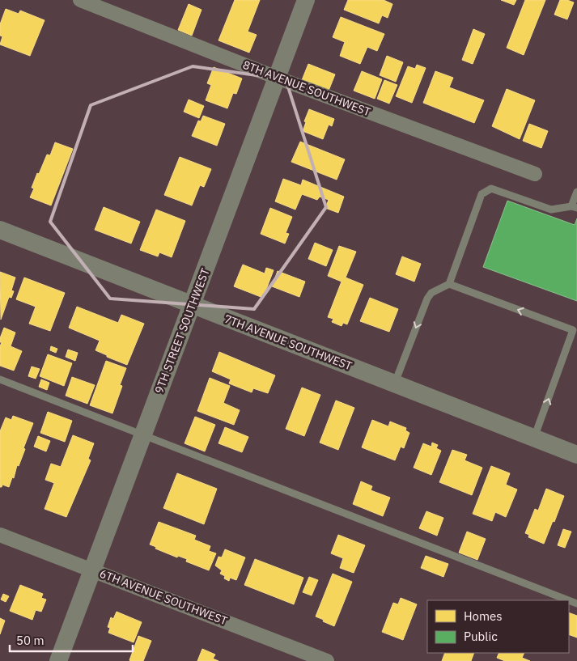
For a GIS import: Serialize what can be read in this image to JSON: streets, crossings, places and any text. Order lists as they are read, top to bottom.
{
  "streets": {
    "street": [
      "8TH AVENUE SOUTHWEST",
      "9TH STREET SOUTHWEST",
      "7TH AVENUE SOUTHWEST",
      "6TH AVENUE SOUTHWEST"
    ]
  },
  "crossings": [
    ["8TH AVENUE SOUTHWEST", "9TH STREET SOUTHWEST"],
    ["9TH STREET SOUTHWEST", "7TH AVENUE SOUTHWEST"],
    ["9TH STREET SOUTHWEST", "6TH AVENUE SOUTHWEST"]
  ],
  "legend": ["Homes", "Public"],
  "scale_bar": "50 m"
}
